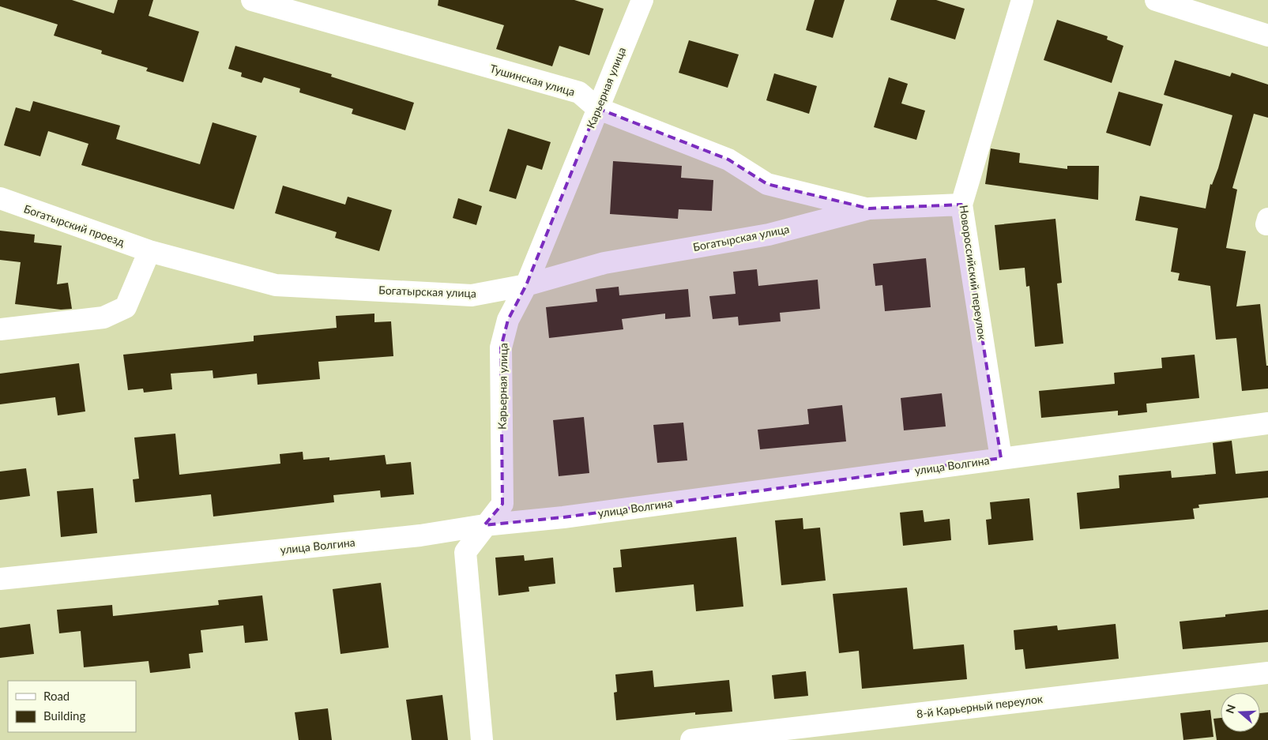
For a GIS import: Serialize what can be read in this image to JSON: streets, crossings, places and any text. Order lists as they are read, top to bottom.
{
  "streets": {
    "street": [
      "Тушинская улица",
      "Карьерная улица",
      "Богатырский проезд",
      "Богатырская улица",
      "Новороссийский переулок",
      "улица Волгина",
      "8-й Карьерный переулок"
    ]
  },
  "crossings": [
    ["Тушинская улица", "Карьерная улица"],
    ["Тушинская улица", "Богатырская улица"],
    ["Карьерная улица", "Богатырская улица"],
    ["Карьерная улица", "улица Волгина"],
    ["Богатырский проезд", "Богатырская улица"],
    ["Богатырская улица", "Новороссийский переулок"],
    ["Новороссийский переулок", "улица Волгина"]
  ],
  "legend": ["Road", "Building"],
  "north": "left"
}
